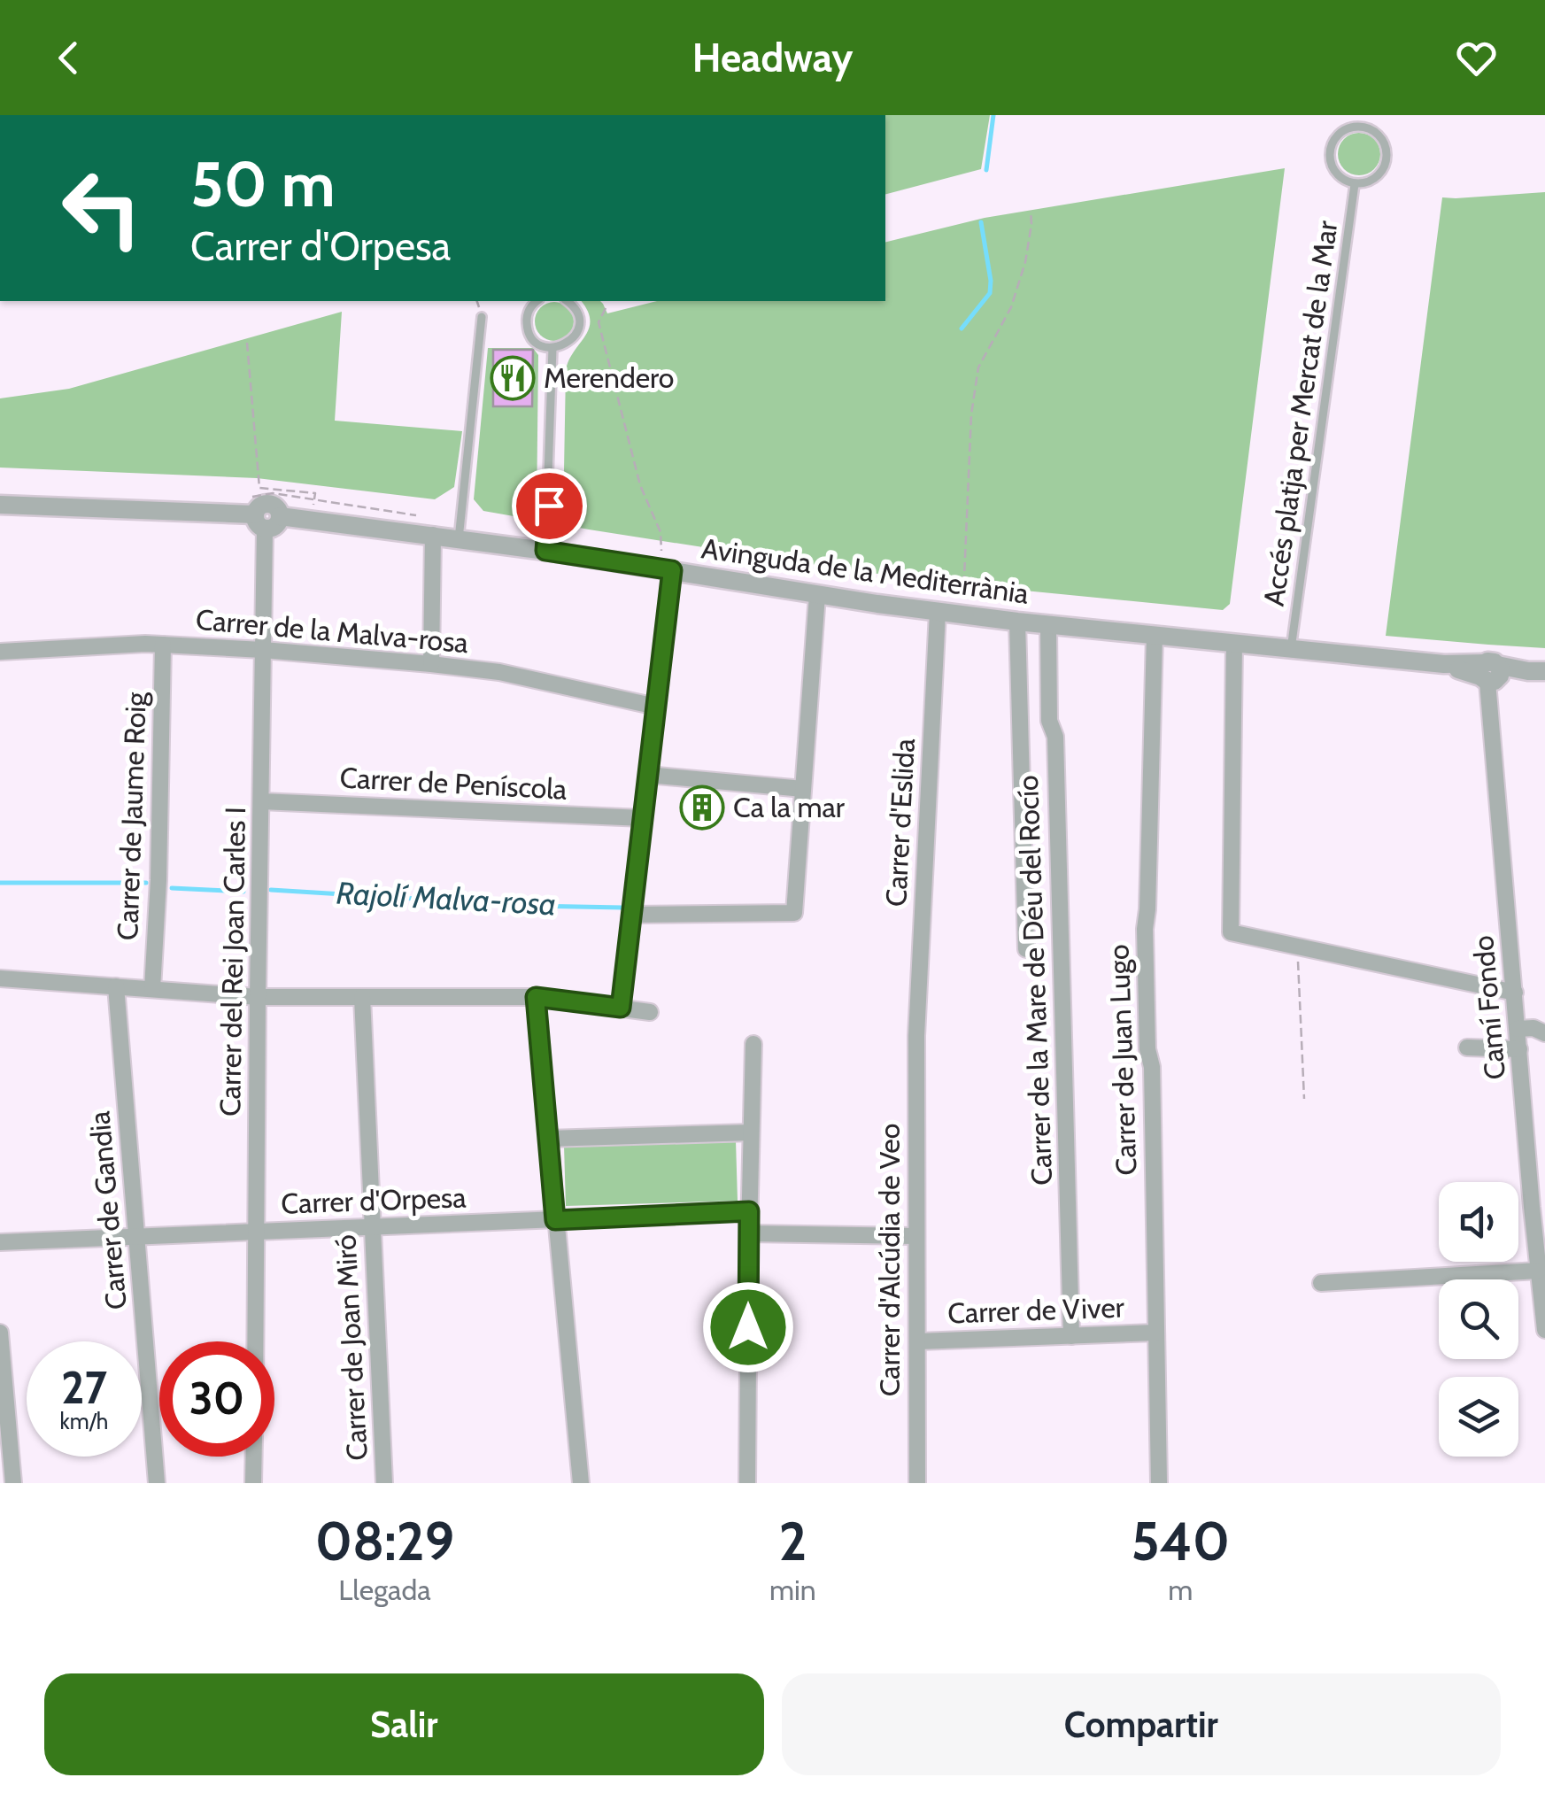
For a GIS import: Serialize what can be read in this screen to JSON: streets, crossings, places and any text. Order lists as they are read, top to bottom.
{
  "streets": {
    "street": [
      "Avinguda de la Mediterrània",
      "Carrer de la Malva-rosa",
      "Carrer de Peníscola",
      "Carrer de Jaume Roig",
      "Carrer d'Eslida",
      "Carrer del Rei Joan Carles I",
      "Carrer de la Mare de Déu del Rocío",
      "Camí Fondo",
      "Carrer de Juan Lugo",
      "Carrer d'Orpesa",
      "Carrer de Gandia",
      "Carrer d'Alcúdia de Veo",
      "Carrer de Viver",
      "Carrer de Joan Miró"
    ],
    "lane": ["Accés platja per Mercat de la Mar"]
  },
  "crossings": [
    ["Accés platja per Mercat de la Mar", "Avinguda de la Mediterrània"],
    ["Avinguda de la Mediterrània", "Carrer d'Eslida"],
    ["Avinguda de la Mediterrània", "Carrer del Rei Joan Carles I"],
    ["Avinguda de la Mediterrània", "Carrer de la Mare de Déu del Rocío"],
    ["Avinguda de la Mediterrània", "Camí Fondo"],
    ["Avinguda de la Mediterrània", "Carrer de Juan Lugo"],
    ["Carrer de la Malva-rosa", "Carrer de Jaume Roig"],
    ["Carrer de la Malva-rosa", "Carrer del Rei Joan Carles I"],
    ["Carrer de Peníscola", "Carrer del Rei Joan Carles I"],
    ["Carrer d'Eslida", "Carrer d'Alcúdia de Veo"],
    ["Carrer del Rei Joan Carles I", "Carrer d'Orpesa"],
    ["Carrer de la Mare de Déu del Rocío", "Carrer de Viver"],
    ["Carrer de Juan Lugo", "Carrer de Viver"],
    ["Carrer d'Orpesa", "Carrer de Gandia"],
    ["Carrer d'Orpesa", "Carrer de Joan Miró"],
    ["Carrer d'Alcúdia de Veo", "Carrer de Viver"]
  ],
  "water": ["Rajolí Malva-rosa"],
  "places": {
    "restaurant": ["Merendero"],
    "building": ["Ca la mar"]
  },
  "page": {
    "header": "Headway",
    "turn": ["50 m", "Carrer d'Orpesa"],
    "speed": "27 km/h",
    "limit": "30",
    "eta": [
      "08:29",
      "Llegada",
      "2",
      "min",
      "540",
      "m"
    ],
    "buttons": ["Salir", "Compartir"]
  }
}
